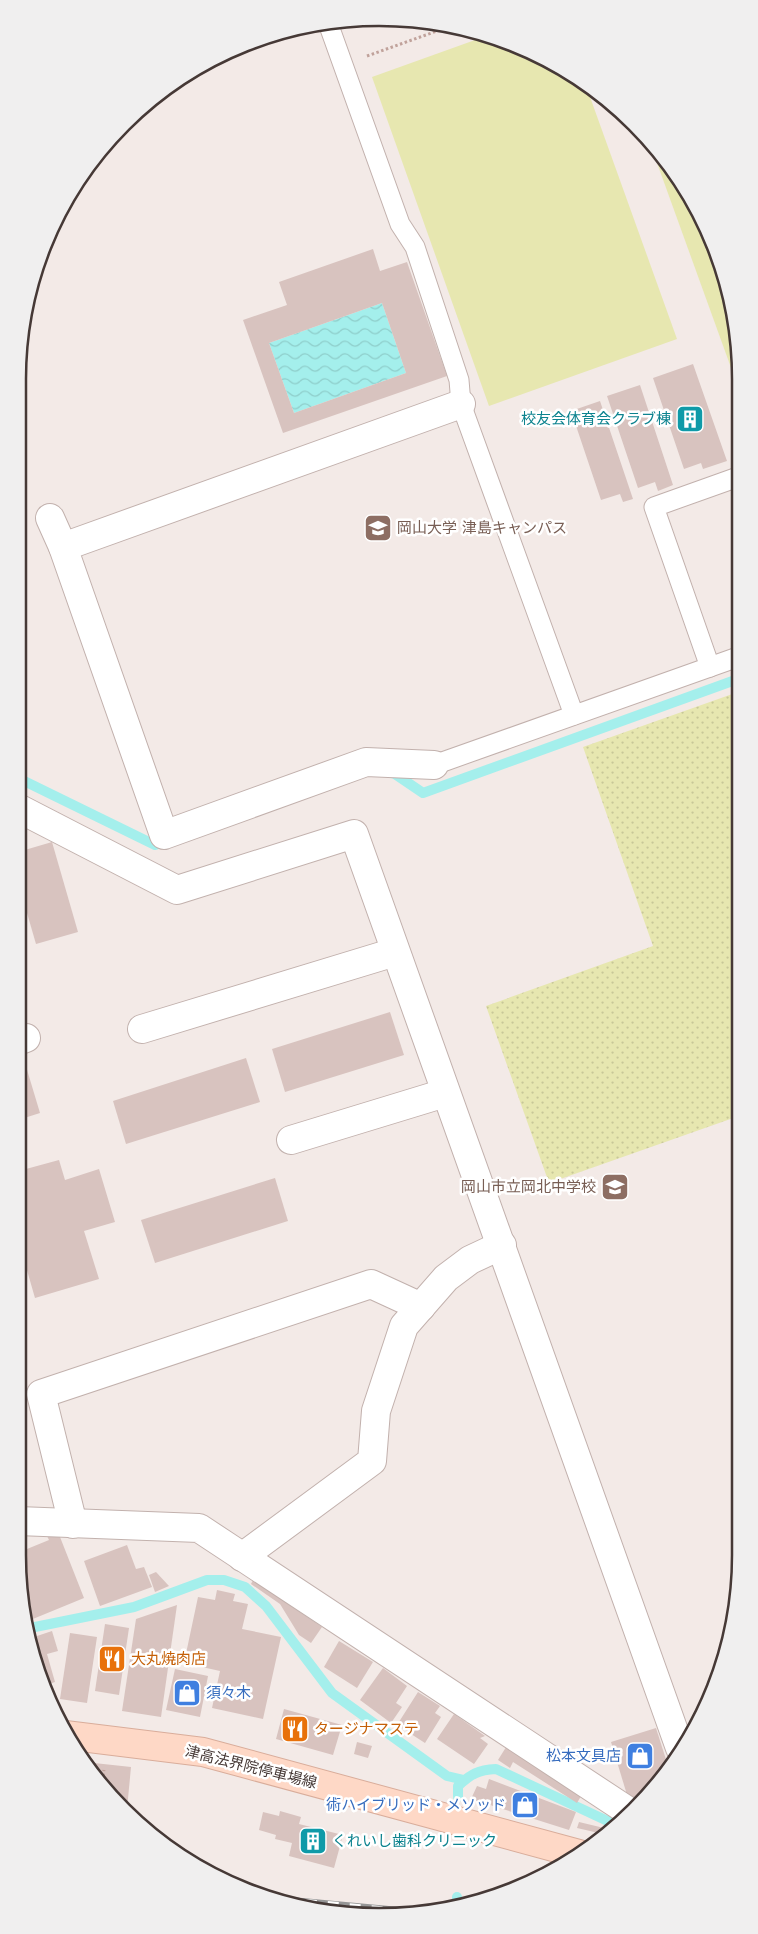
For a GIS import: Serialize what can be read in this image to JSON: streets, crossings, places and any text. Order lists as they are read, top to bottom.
{
  "streets": {
    "main road": ["津高法界院停車場線"]
  },
  "places": {
    "building": ["校友会体育会クラブ棟", "くれいし歯科クリニック"],
    "school or university": ["岡山大学 津島キャンパス", "岡山市立岡北中学校"],
    "restaurant": ["大丸焼肉店", "タージナマステ"],
    "shop": ["須々木", "松本文具店", "術ハイブリッド・メソッド"]
  }
}
